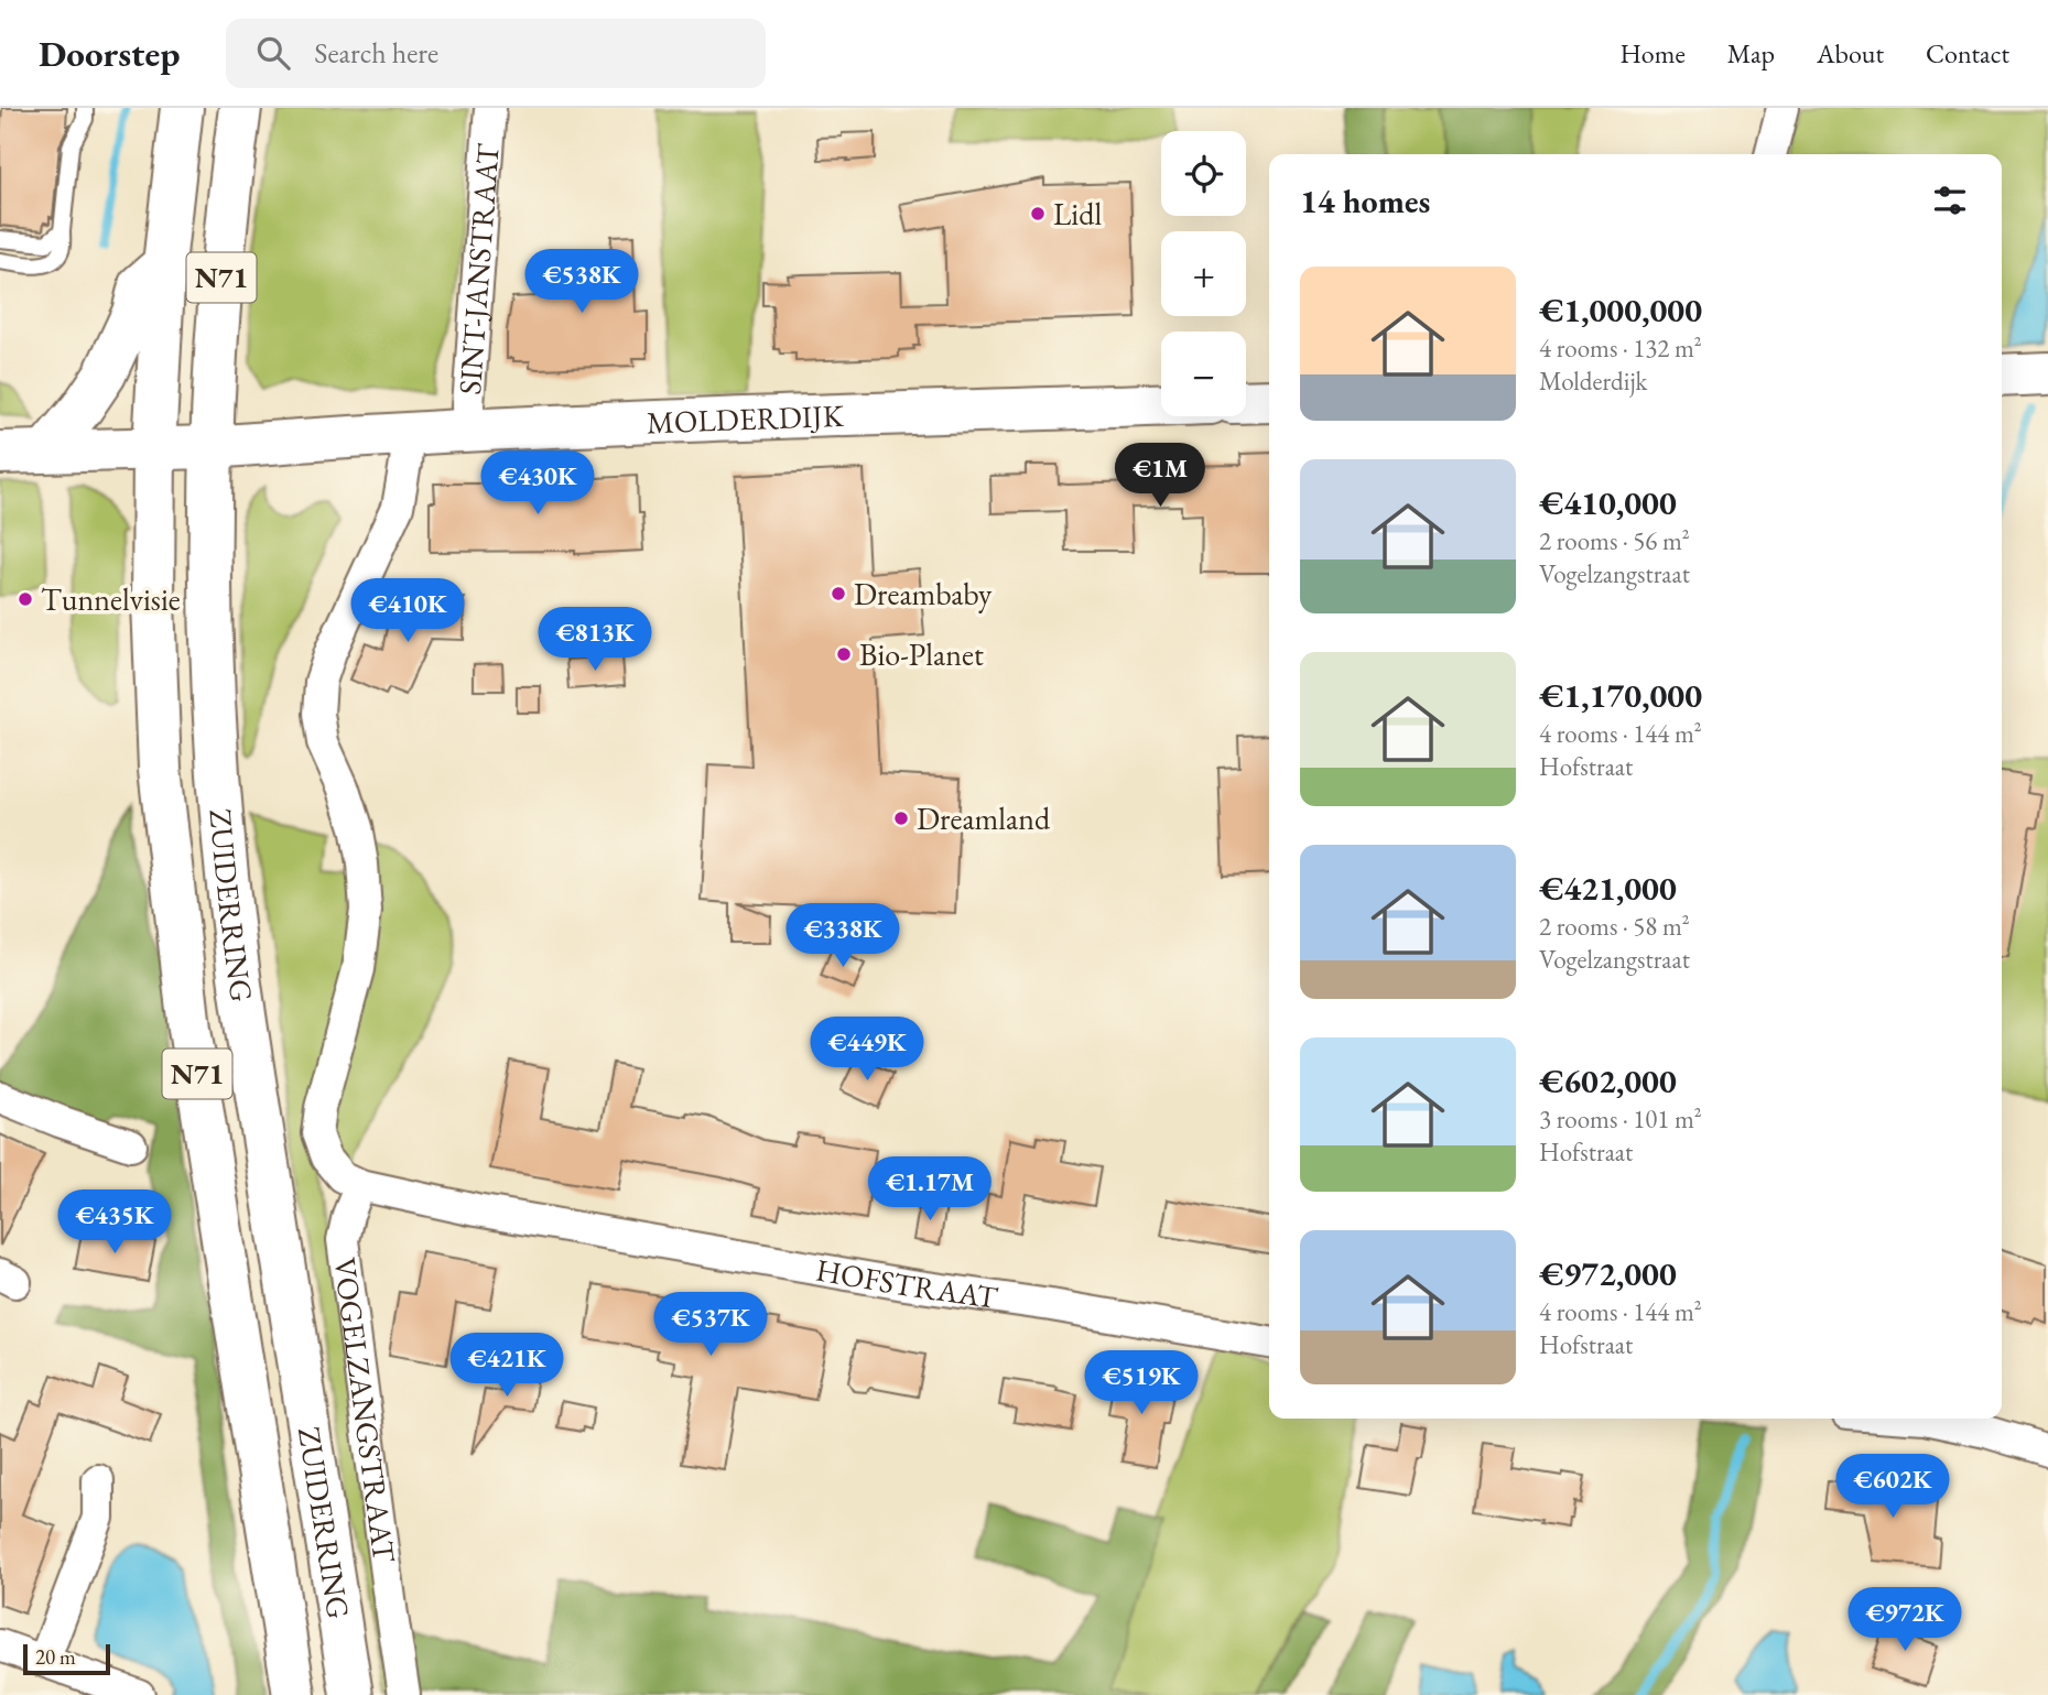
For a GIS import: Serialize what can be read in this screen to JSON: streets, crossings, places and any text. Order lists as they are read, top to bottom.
{
  "streets": {
    "main road": ["N71", "MOLDERDIJK", "ZUIDERRING"],
    "street": ["SINT-JANSTRAAT", "HOFSTRAAT", "VOGELZANGSTRAAT"]
  },
  "crossings": [
    ["SINT-JANSTRAAT", "MOLDERDIJK"],
    ["MOLDERDIJK", "ZUIDERRING"],
    ["HOFSTRAAT", "VOGELZANGSTRAAT"]
  ],
  "places": [
    "Lidl",
    "Dreambaby",
    "Tunnelvisie",
    "Bio-Planet",
    "Dreamland"
  ],
  "scale_bar": "20 m",
  "page": {
    "header": "Doorstep",
    "search": "Search here",
    "nav": [
      "Home",
      "Map",
      "About",
      "Contact"
    ],
    "map_buttons": ["+", "−"],
    "heading": "14 homes",
    "list": [
      {
        "name": "€1,000,000",
        "note": "4 rooms · 132 m² · Molderdijk"
      },
      {
        "name": "€410,000",
        "note": "2 rooms · 56 m² · Vogelzangstraat"
      },
      {
        "name": "€1,170,000",
        "note": "4 rooms · 144 m² · Hofstraat"
      },
      {
        "name": "€421,000",
        "note": "2 rooms · 58 m² · Vogelzangstraat"
      },
      {
        "name": "€602,000",
        "note": "3 rooms · 101 m² · Hofstraat"
      },
      {
        "name": "€972,000",
        "note": "4 rooms · 144 m² · Hofstraat"
      }
    ],
    "price": [
      "€538K",
      "€1M",
      "€430K",
      "€410K",
      "€813K",
      "€338K",
      "€449K",
      "€1.17M",
      "€435K",
      "€537K",
      "€421K",
      "€519K",
      "€602K",
      "€972K"
    ],
    "scale": "20 m"
  }
}
